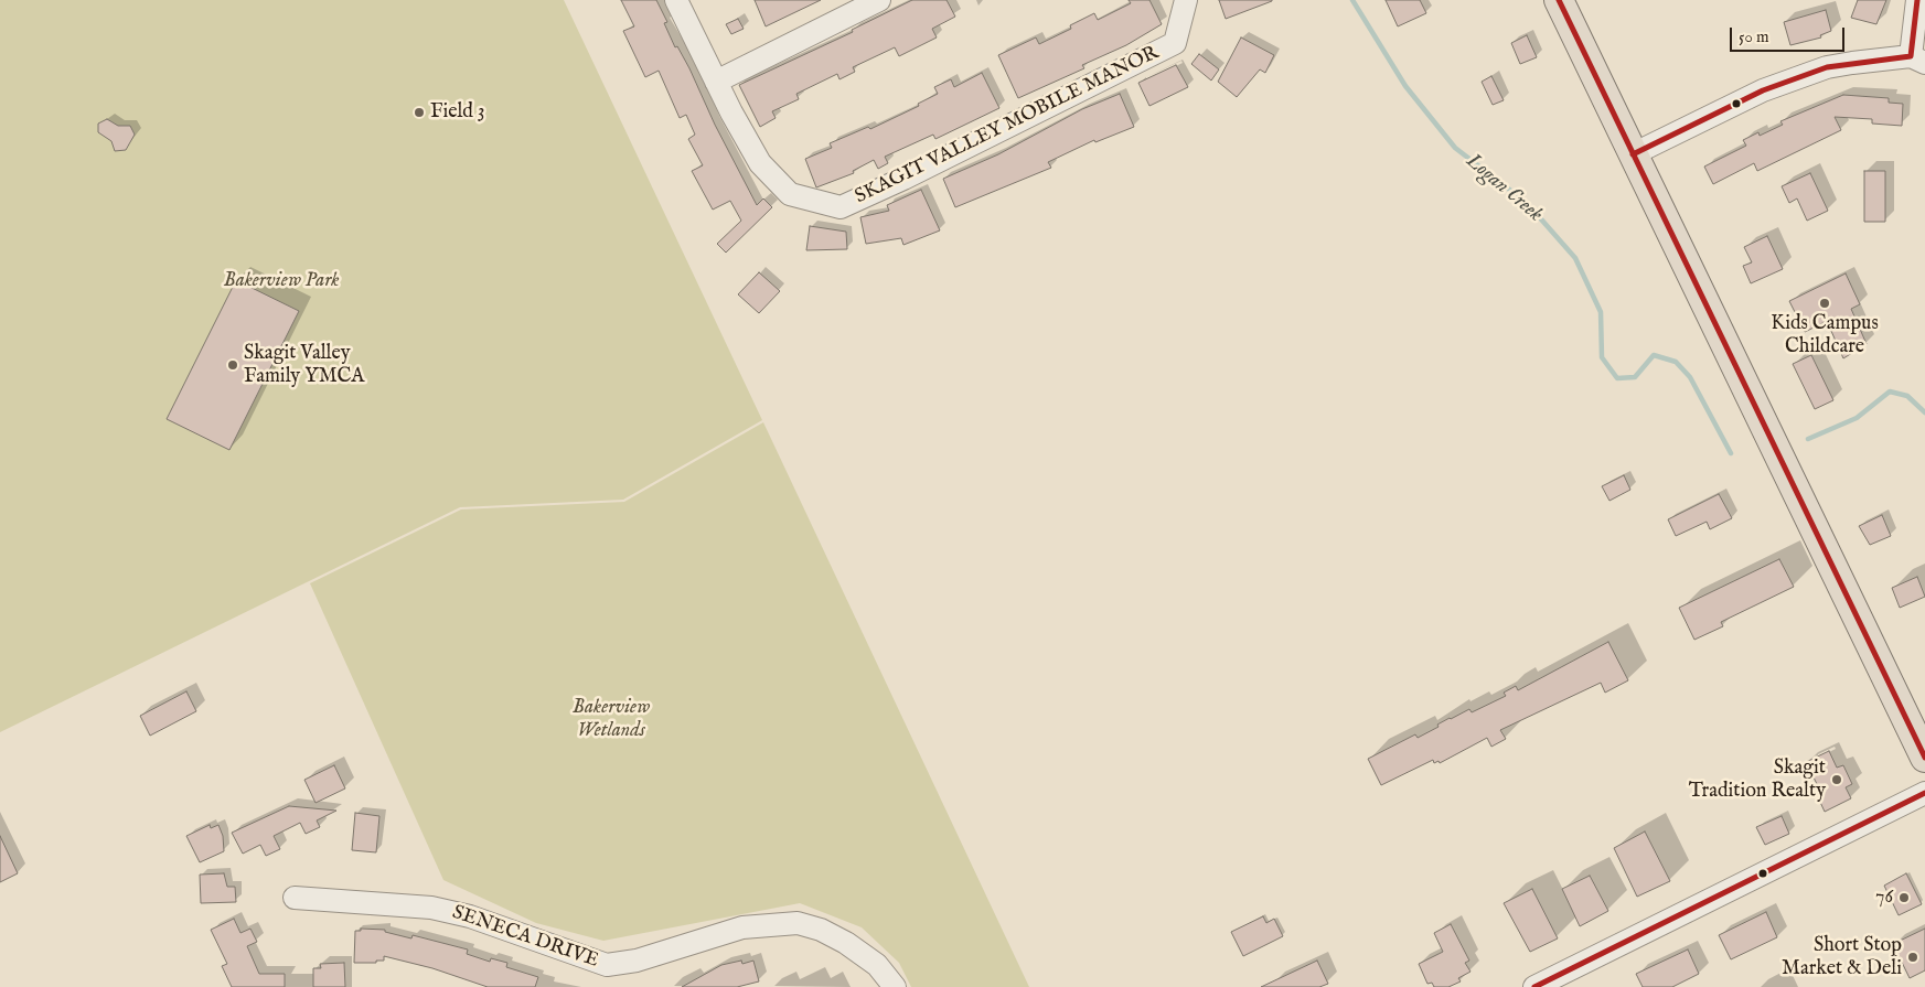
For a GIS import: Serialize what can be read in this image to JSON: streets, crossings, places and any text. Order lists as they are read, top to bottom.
{
  "streets": {
    "street": ["SKAGIT VALLEY MOBILE MANOR", "SENECA DRIVE"]
  },
  "water": ["Logan Creek"],
  "parks": ["Bakerview Park", "Bakerview Wetlands"],
  "places": [
    "Field 3",
    "Kids Campus Childcare",
    "Skagit Valley Family YMCA",
    "Skagit Tradition Realty",
    "76",
    "Short Stop Market & Deli"
  ],
  "scale_bar": "50 m"
}
